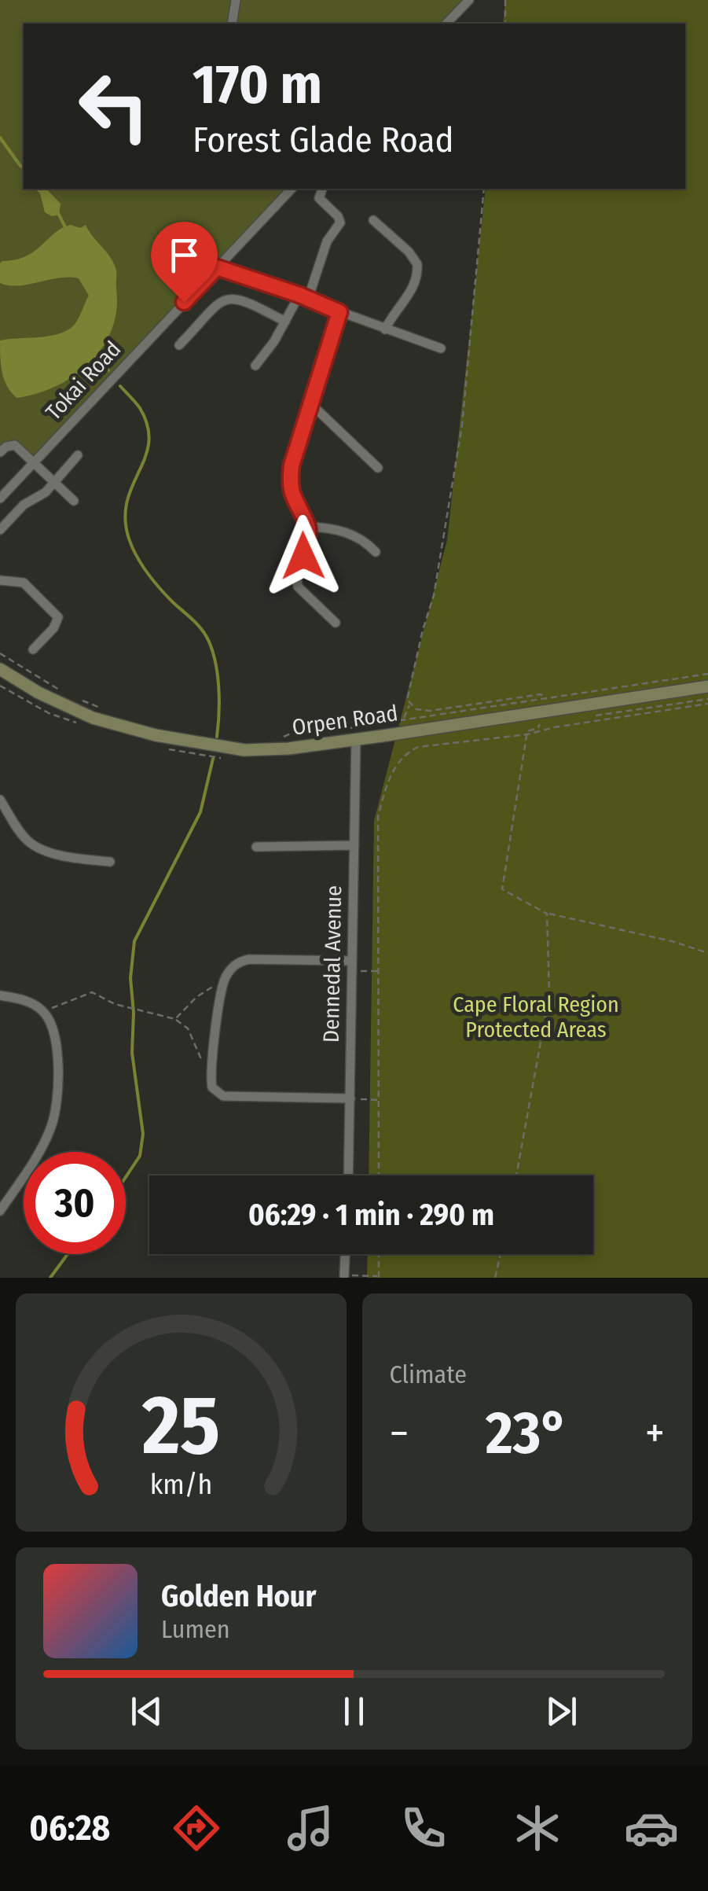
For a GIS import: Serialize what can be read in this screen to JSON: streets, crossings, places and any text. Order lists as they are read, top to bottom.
{
  "streets": {
    "main road": ["Orpen Road"],
    "street": ["Tokai Road", "Dennedal Avenue"]
  },
  "crossings": [
    ["Orpen Road", "Dennedal Avenue"]
  ],
  "parks": ["Cape Floral Region Protected Areas"],
  "page": {
    "turn": ["170 m", "Forest Glade Road"],
    "limit": "30",
    "trip": "06:29 · 1 min · 290 m",
    "tile": "Climate",
    "heat": ["−", "23°", "+"],
    "song": ["Golden Hour", "Lumen"],
    "tabs": "06:28",
    "gauge": ["25", "km/h"]
  }
}
